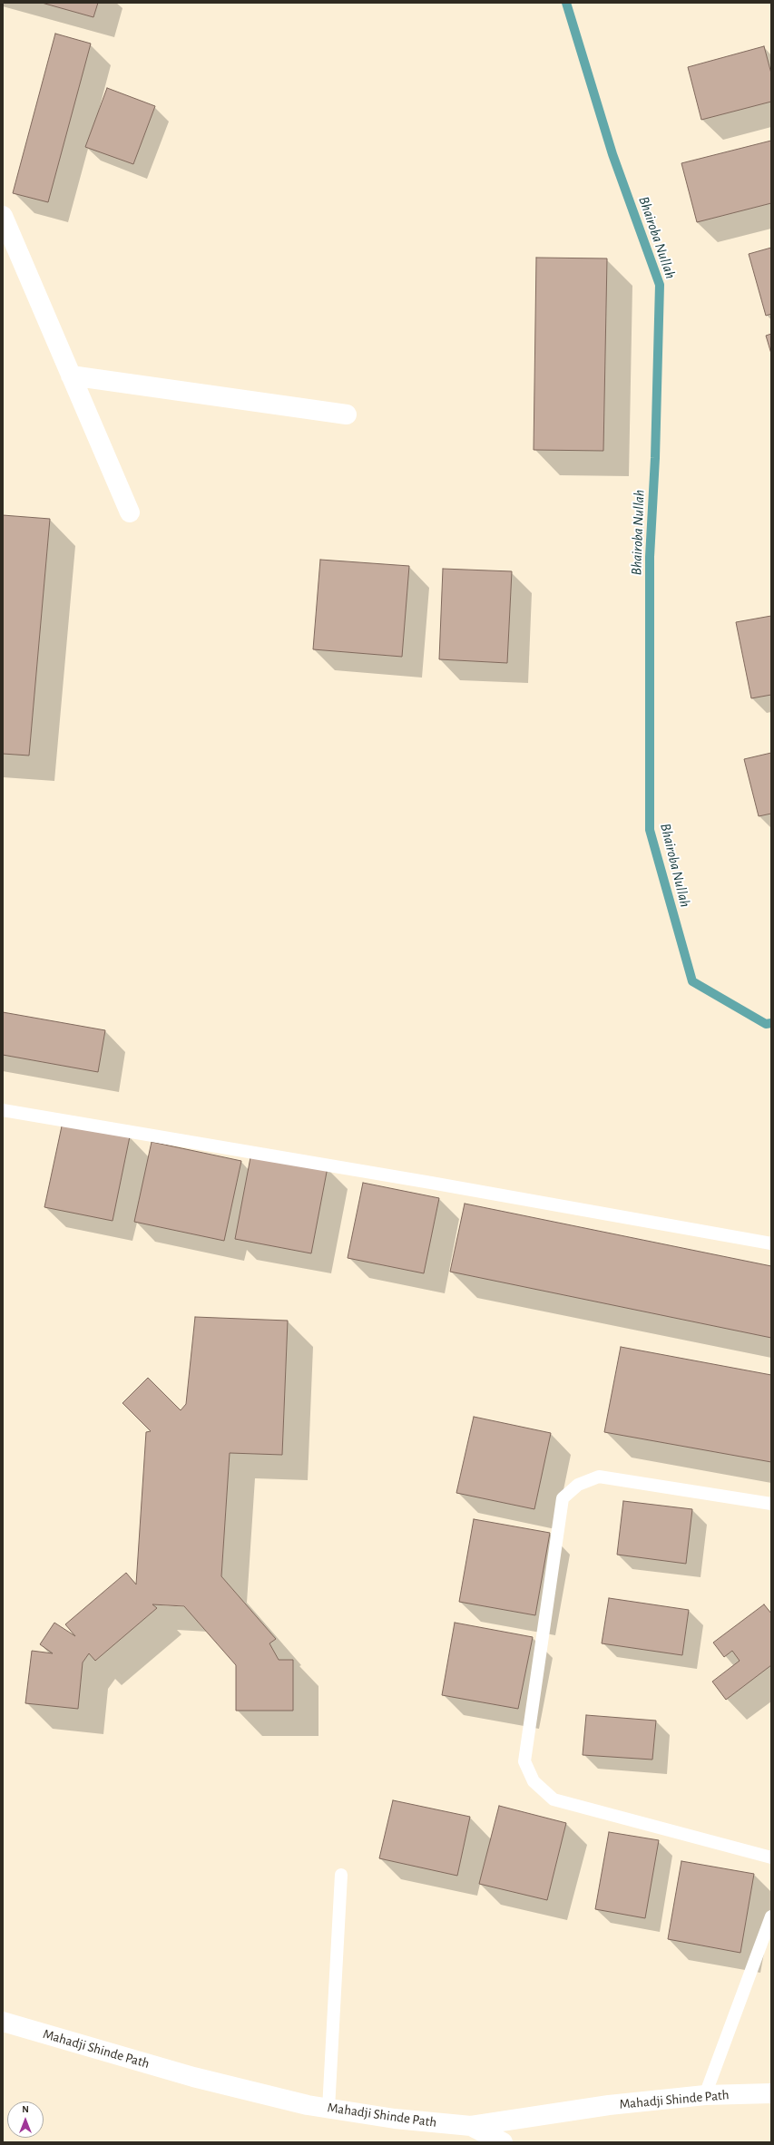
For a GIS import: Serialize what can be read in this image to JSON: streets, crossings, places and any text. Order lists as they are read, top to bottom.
{
  "streets": {
    "street": ["Mahadji Shinde Path"]
  },
  "water": ["Bhairoba Nullah"],
  "north": "top"
}
